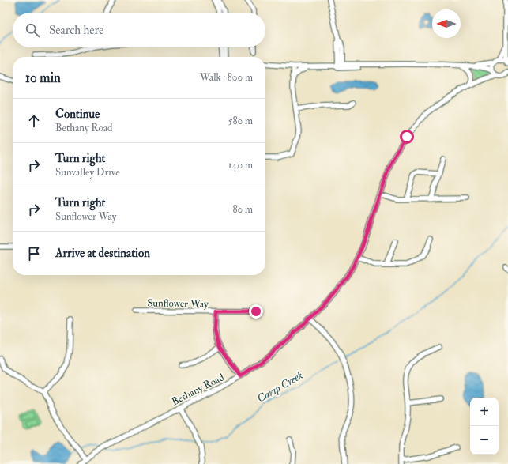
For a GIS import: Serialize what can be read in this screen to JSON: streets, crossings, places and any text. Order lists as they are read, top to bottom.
{
  "streets": {
    "street": ["Sunflower Way", "Bethany Road"]
  },
  "water": ["Camp Creek"],
  "north": "left",
  "page": {
    "search": "Search here",
    "heading": ["10 min", "Walk · 800 m"],
    "list": [
      ["Continue", "Bethany Road", "580 m"],
      ["Turn right", "Sunvalley Drive", "140 m"],
      ["Turn right", "Sunflower Way", "80 m"],
      "Arrive at destination"
    ],
    "map_buttons": ["+", "−"]
  }
}
